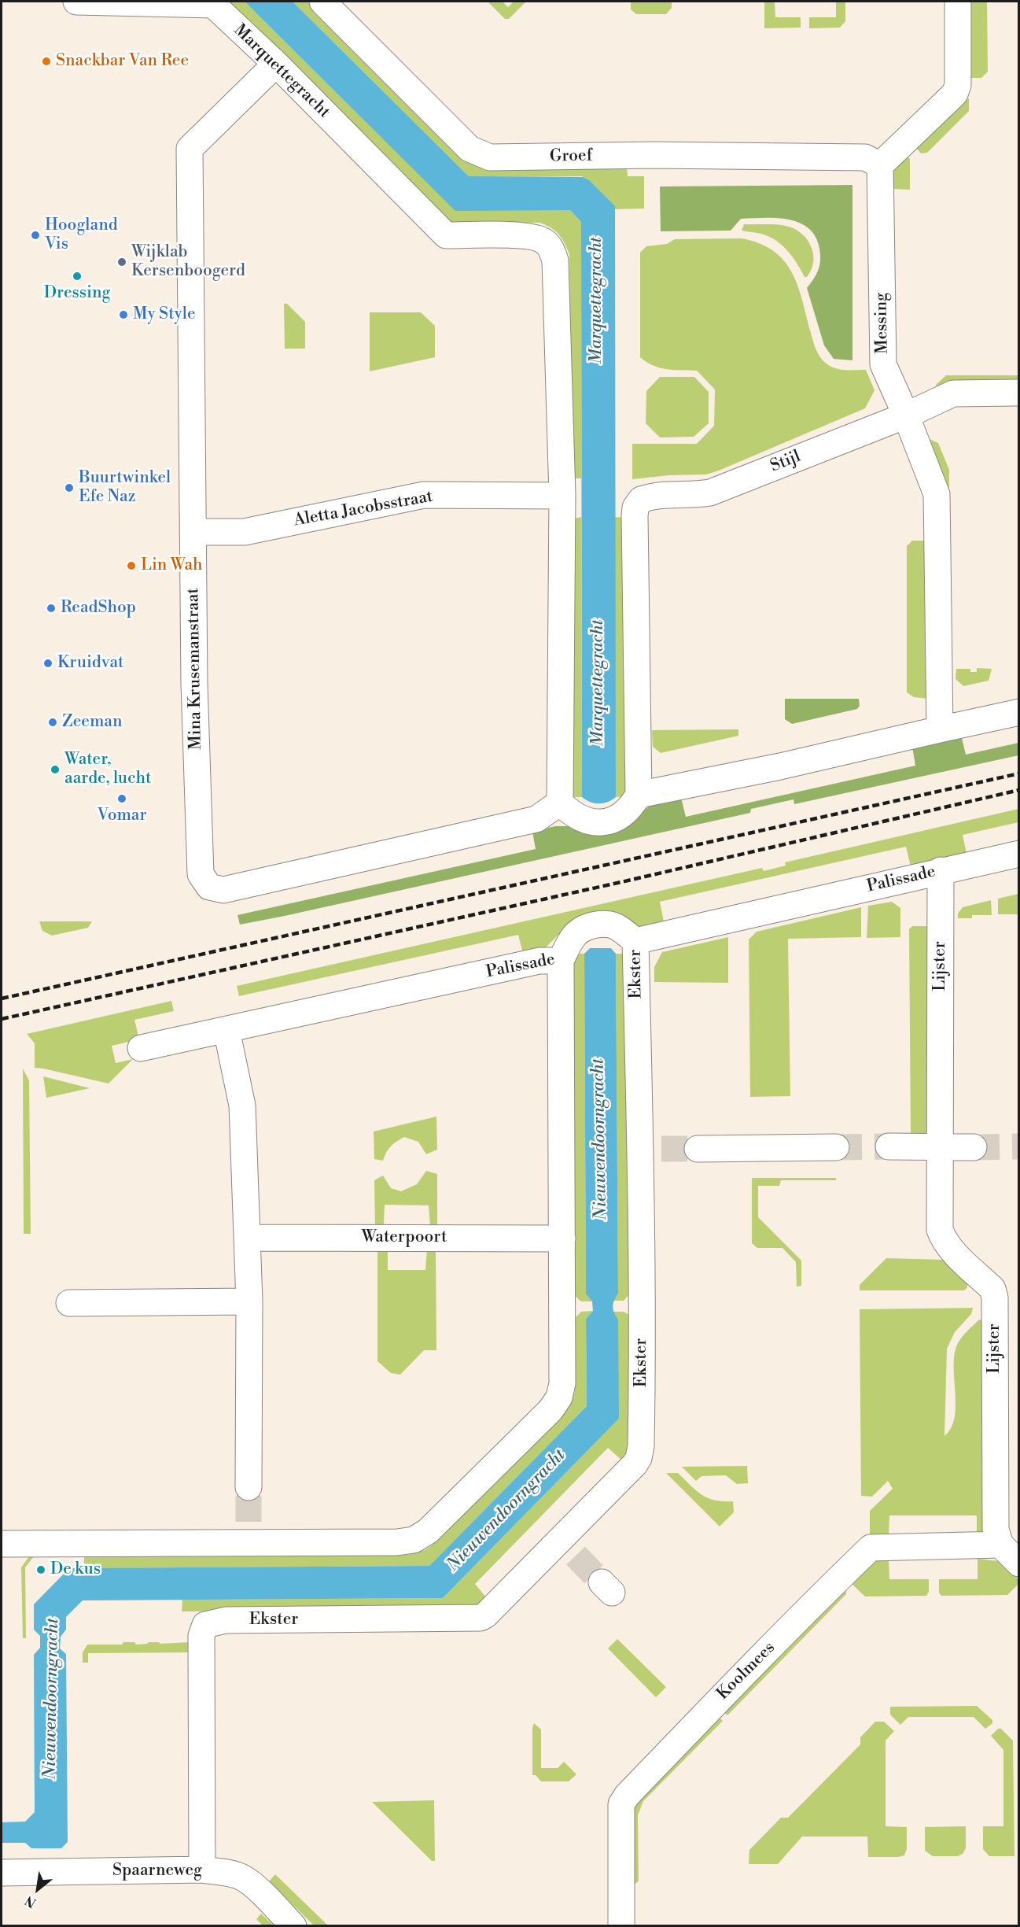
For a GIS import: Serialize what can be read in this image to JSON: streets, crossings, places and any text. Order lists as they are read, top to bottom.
{
  "streets": {
    "street": [
      "Marquettegracht",
      "Groef",
      "Messing",
      "Stijl",
      "Aletta Jacobsstraat",
      "Mina Krusemanstraat",
      "Palissade",
      "Lijster",
      "Ekster",
      "Waterpoort",
      "Koolmees",
      "Spaarneweg"
    ]
  },
  "crossings": [
    ["Marquettegracht", "Aletta Jacobsstraat"],
    ["Marquettegracht", "Mina Krusemanstraat"],
    ["Groef", "Messing"],
    ["Messing", "Stijl"],
    ["Aletta Jacobsstraat", "Mina Krusemanstraat"],
    ["Palissade", "Lijster"],
    ["Palissade", "Ekster"],
    ["Lijster", "Koolmees"],
    ["Ekster", "Spaarneweg"]
  ],
  "water": ["Marquettegracht", "Nieuwendoorngracht"],
  "places": [
    "Snackbar Van Ree",
    "Hoogland Vis",
    "Wijklab Kersenboogerd",
    "Dressing",
    "My Style",
    "Buurtwinkel Efe Naz",
    "Lin Wah",
    "ReadShop",
    "Kruidvat",
    "Zeeman",
    "Water, aarde, lucht",
    "Vomar",
    "De kus"
  ],
  "north": "bottom left"
}
